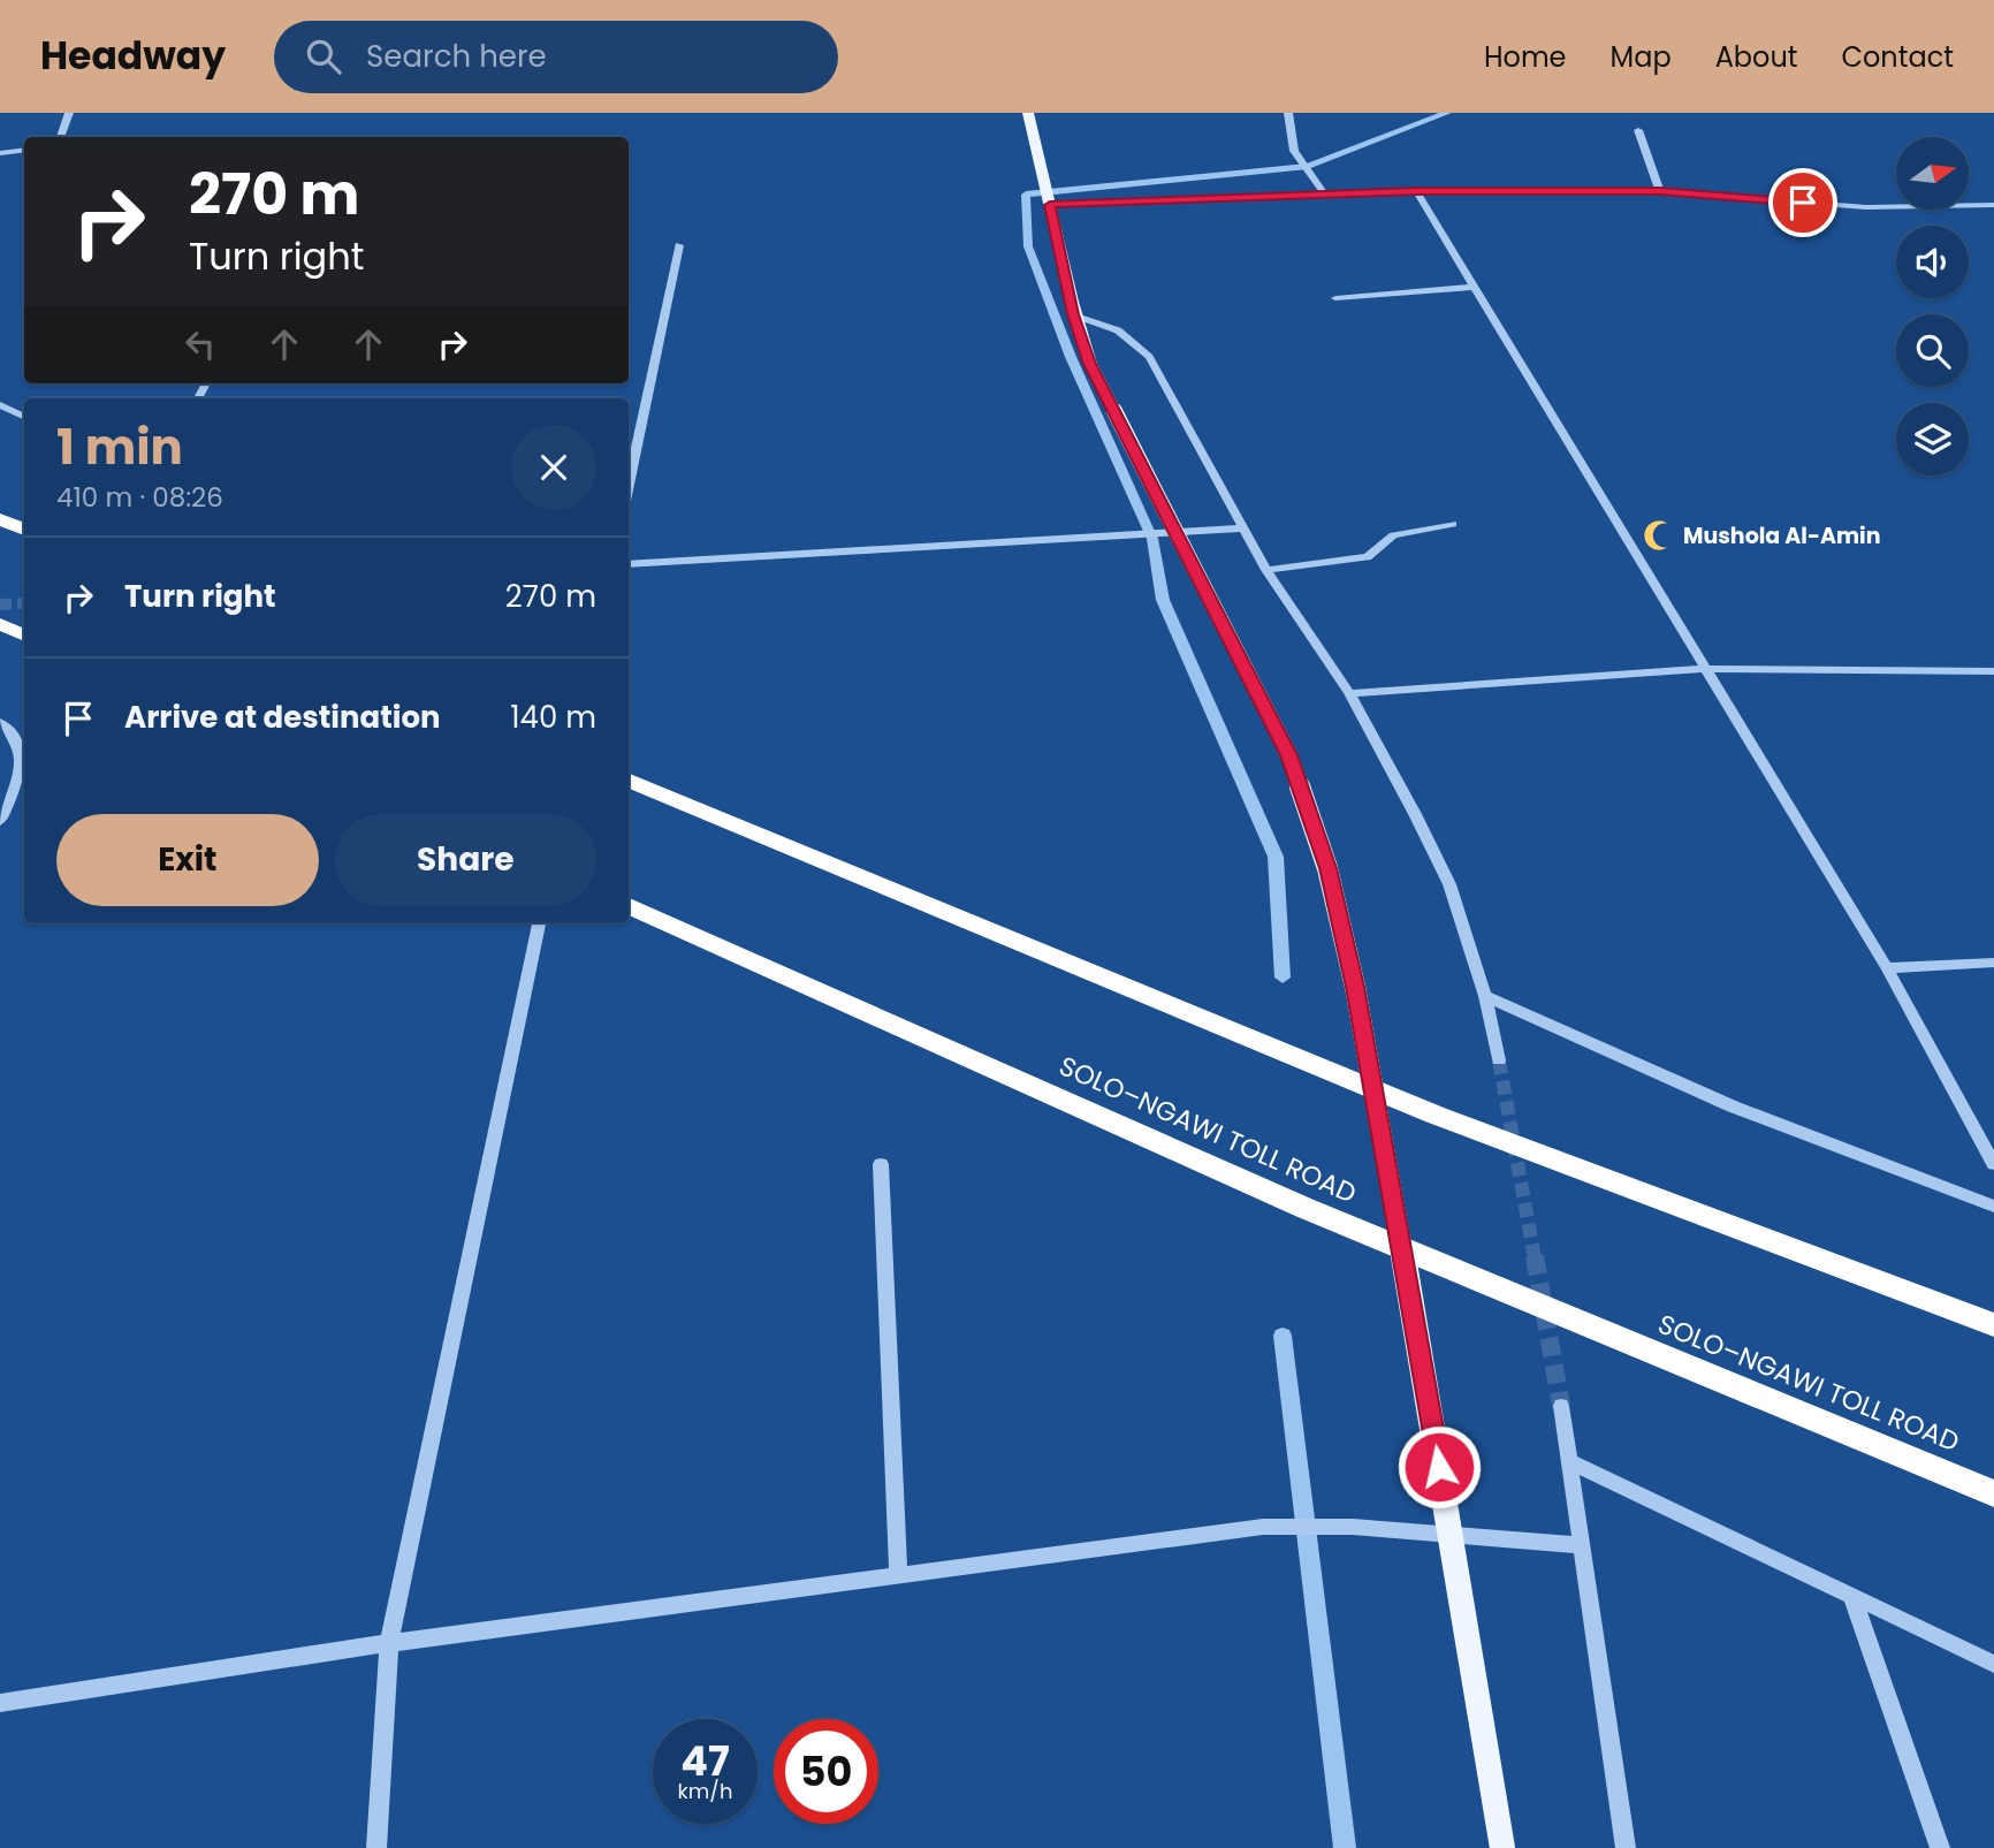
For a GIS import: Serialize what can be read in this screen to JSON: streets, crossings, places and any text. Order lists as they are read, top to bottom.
{
  "streets": {
    "highway": ["SOLO–NGAWI TOLL ROAD"]
  },
  "places": {
    "mosque": ["Mushola Al-Amin"]
  },
  "north": "right",
  "page": {
    "header": "Headway",
    "search": "Search here",
    "nav": [
      "Home",
      "Map",
      "About",
      "Contact"
    ],
    "turn": ["270 m", "Turn right"],
    "heading": ["1 min", "410 m · 08:26"],
    "list": [
      {
        "name": "Turn right",
        "value": "270 m"
      },
      {
        "name": "Arrive at destination",
        "value": "140 m"
      }
    ],
    "buttons": ["Exit", "Share"],
    "speed": "47 km/h",
    "limit": "50"
  }
}
